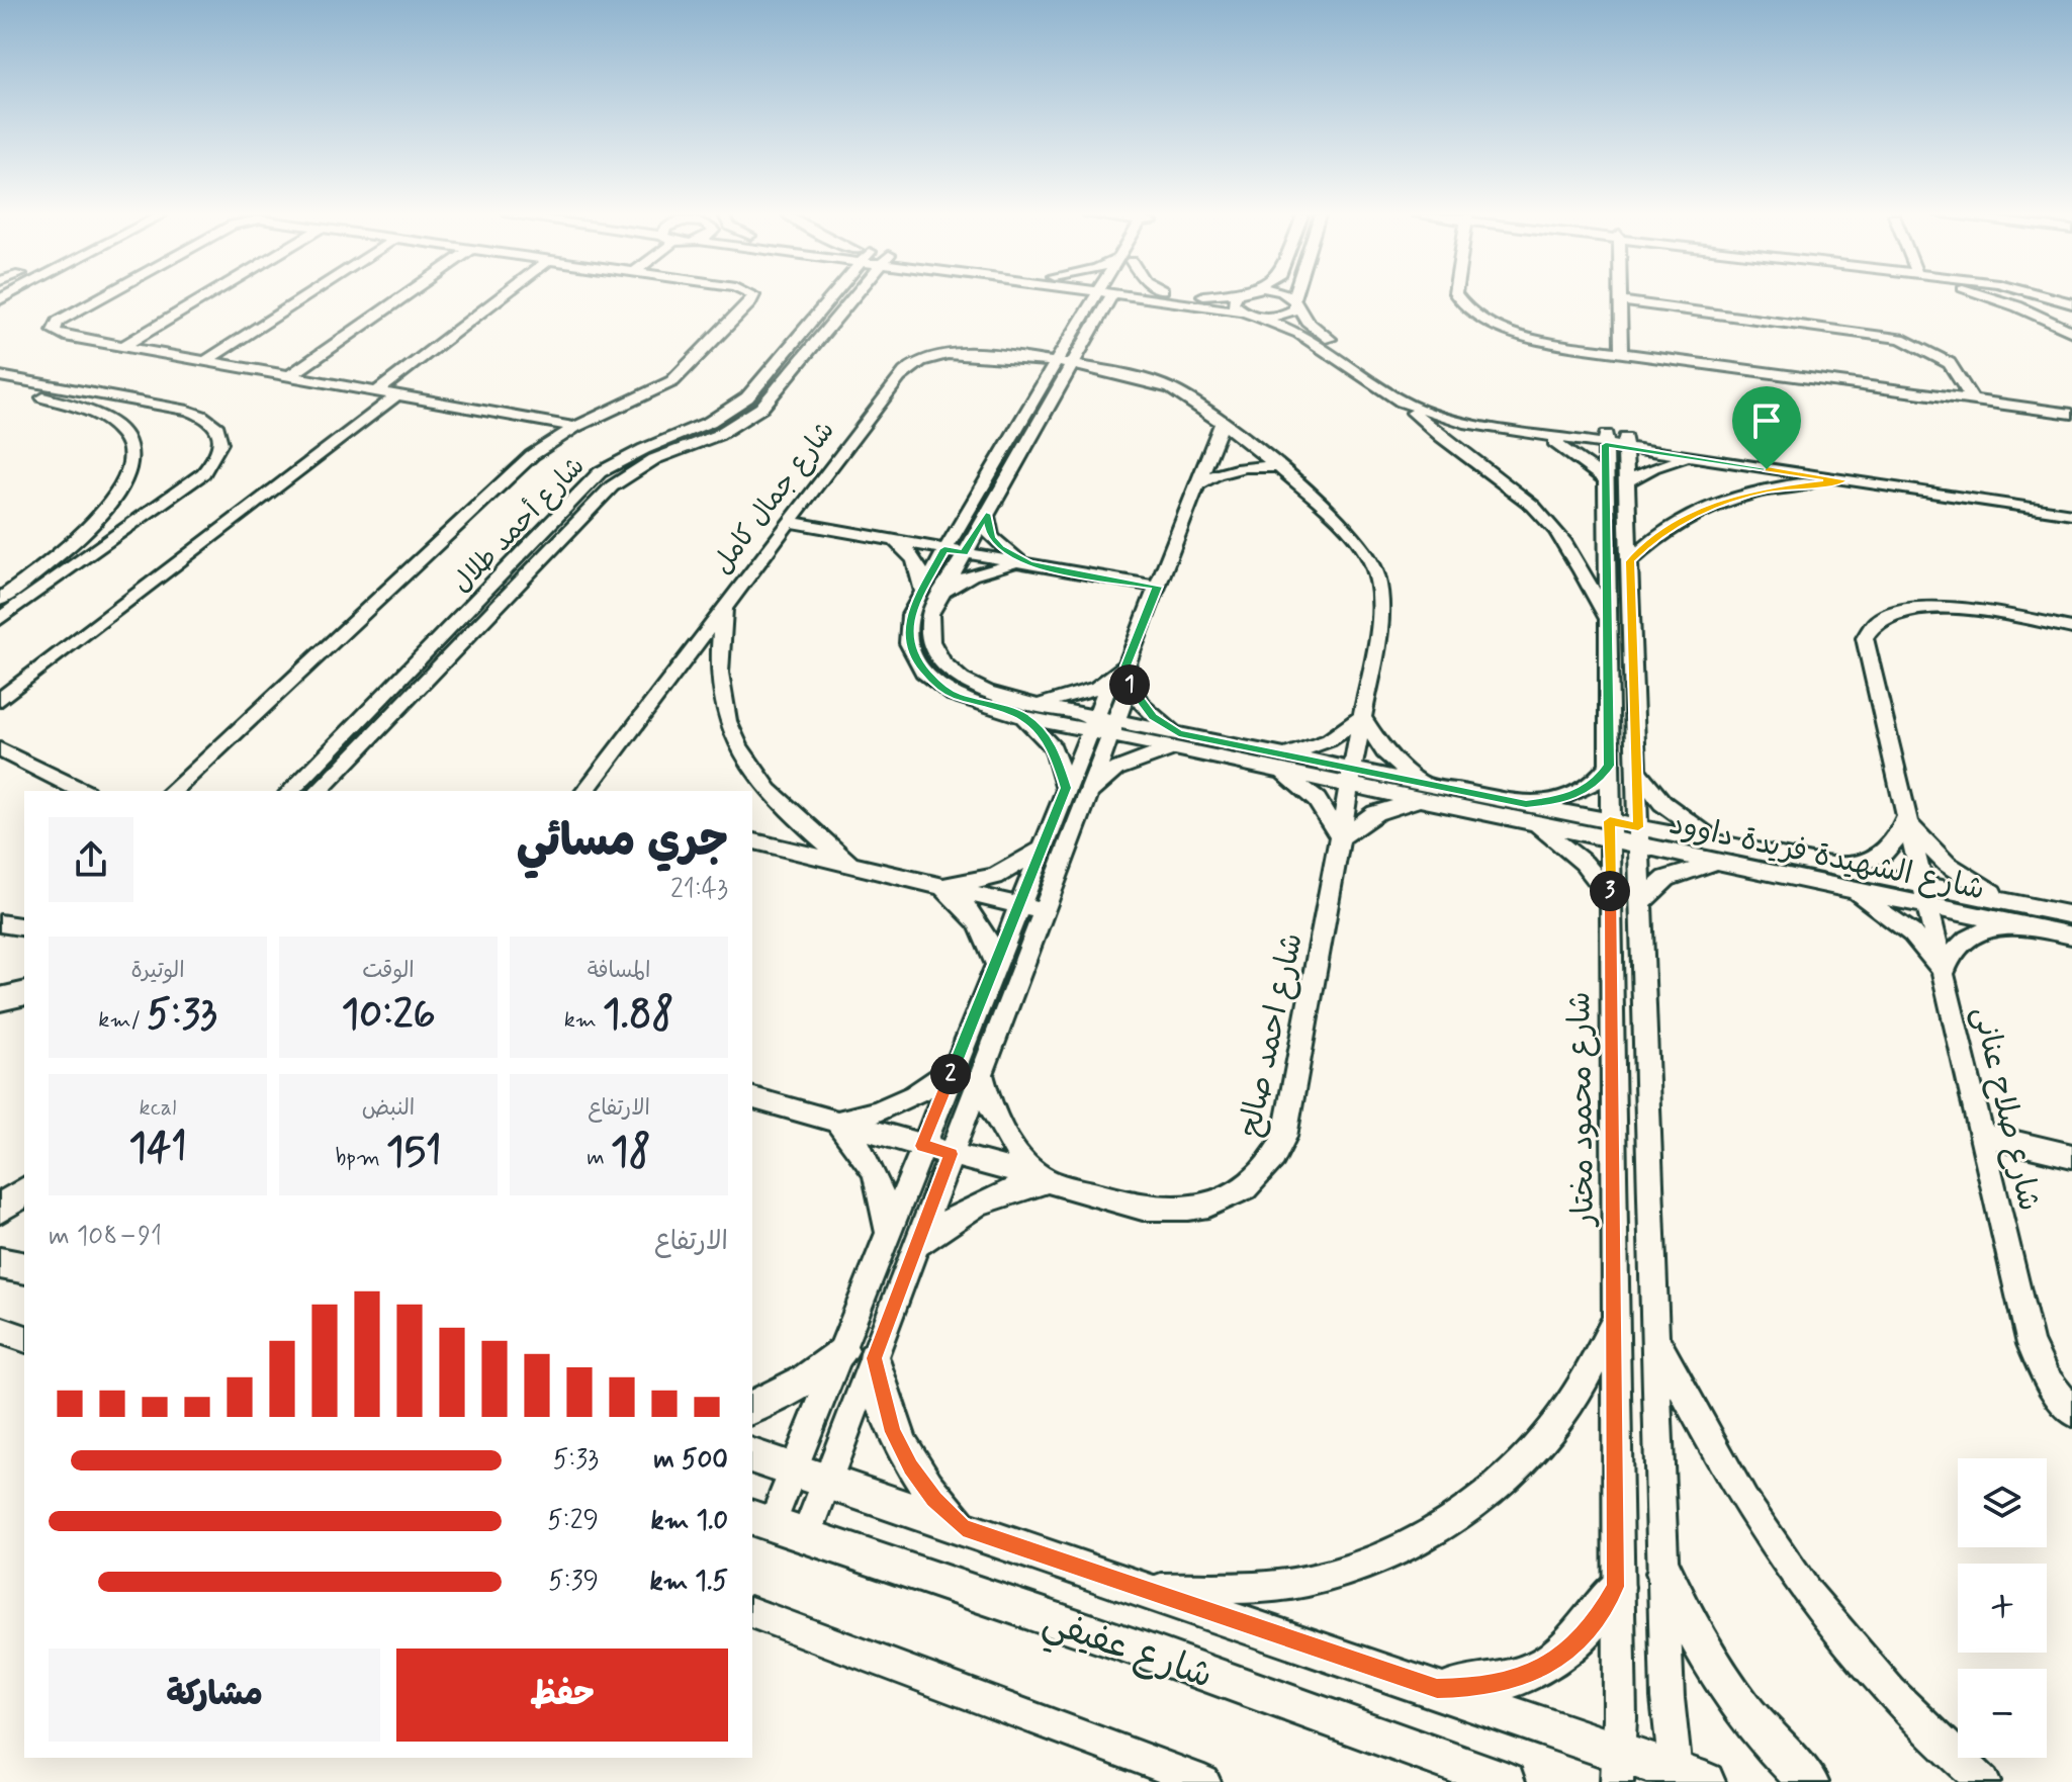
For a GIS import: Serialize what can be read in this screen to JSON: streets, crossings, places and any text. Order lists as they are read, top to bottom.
{
  "streets": {
    "street": [
      "شارع جمال كامل",
      "شارع أحمد طلال",
      "شارع الشهيدة فريدة داوود",
      "شارع احمد صالح",
      "شارع محمود مختار",
      "شارع صلاح عنانى",
      "شارع عفيفي"
    ]
  },
  "crossings": [
    ["شارع جمال كامل", "شارع الشهيدة فريدة داوود"],
    ["شارع الشهيدة فريدة داوود", "شارع احمد صالح"],
    ["شارع الشهيدة فريدة داوود", "شارع محمود مختار"],
    ["شارع الشهيدة فريدة داوود", "شارع صلاح عنانى"],
    ["شارع محمود مختار", "شارع عفيفي"]
  ],
  "page": {
    "pins": ["1", "3", "2"],
    "heading": ["جري مسائي", "21:43"],
    "stats": [
      ["المسافة", "1.88 km"],
      ["الوقت", "10:26"],
      ["الوتيرة", "5:33 /km"],
      ["الارتفاع", "18 m"],
      ["النبض", "151 bpm"],
      ["kcal", "141"]
    ],
    "chart": ["الارتفاع", "91–108 m"],
    "list": [
      {
        "name": "500 m",
        "note": "5:33"
      },
      {
        "name": "1.0 km",
        "note": "5:29"
      },
      {
        "name": "1.5 km",
        "note": "5:39"
      }
    ],
    "map_buttons": ["+", "−"],
    "buttons": ["حفظ", "مشاركة"]
  }
}
